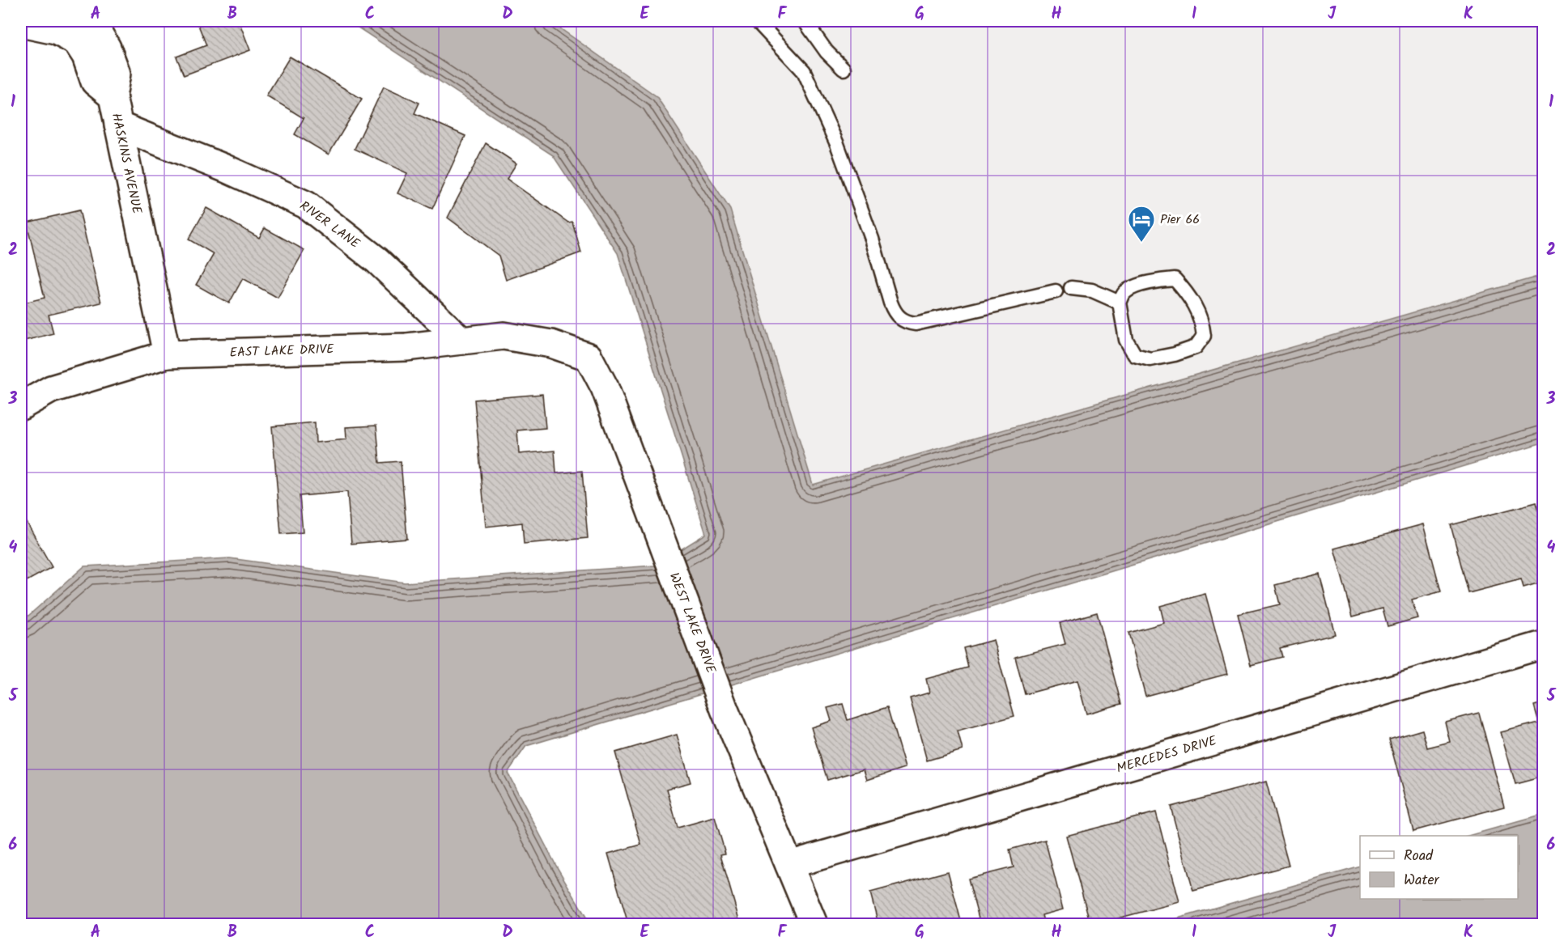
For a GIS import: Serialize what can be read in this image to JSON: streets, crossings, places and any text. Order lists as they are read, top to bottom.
{
  "streets": {
    "street": [
      "HASKINS AVENUE",
      "RIVER LANE",
      "EAST LAKE DRIVE",
      "WEST LAKE DRIVE",
      "MERCEDES DRIVE"
    ]
  },
  "crossings": [
    ["HASKINS AVENUE", "RIVER LANE"],
    ["HASKINS AVENUE", "EAST LAKE DRIVE"],
    ["RIVER LANE", "EAST LAKE DRIVE"],
    ["EAST LAKE DRIVE", "WEST LAKE DRIVE"],
    ["WEST LAKE DRIVE", "MERCEDES DRIVE"]
  ],
  "places": {
    "hotel": ["Pier 66"]
  },
  "legend": ["Road", "Water"],
  "grid": {
    "columns": [
      "A",
      "B",
      "C",
      "D",
      "E",
      "F",
      "G",
      "H",
      "I",
      "J",
      "K"
    ],
    "rows": [
      "1",
      "2",
      "3",
      "4",
      "5",
      "6"
    ]
  }
}
